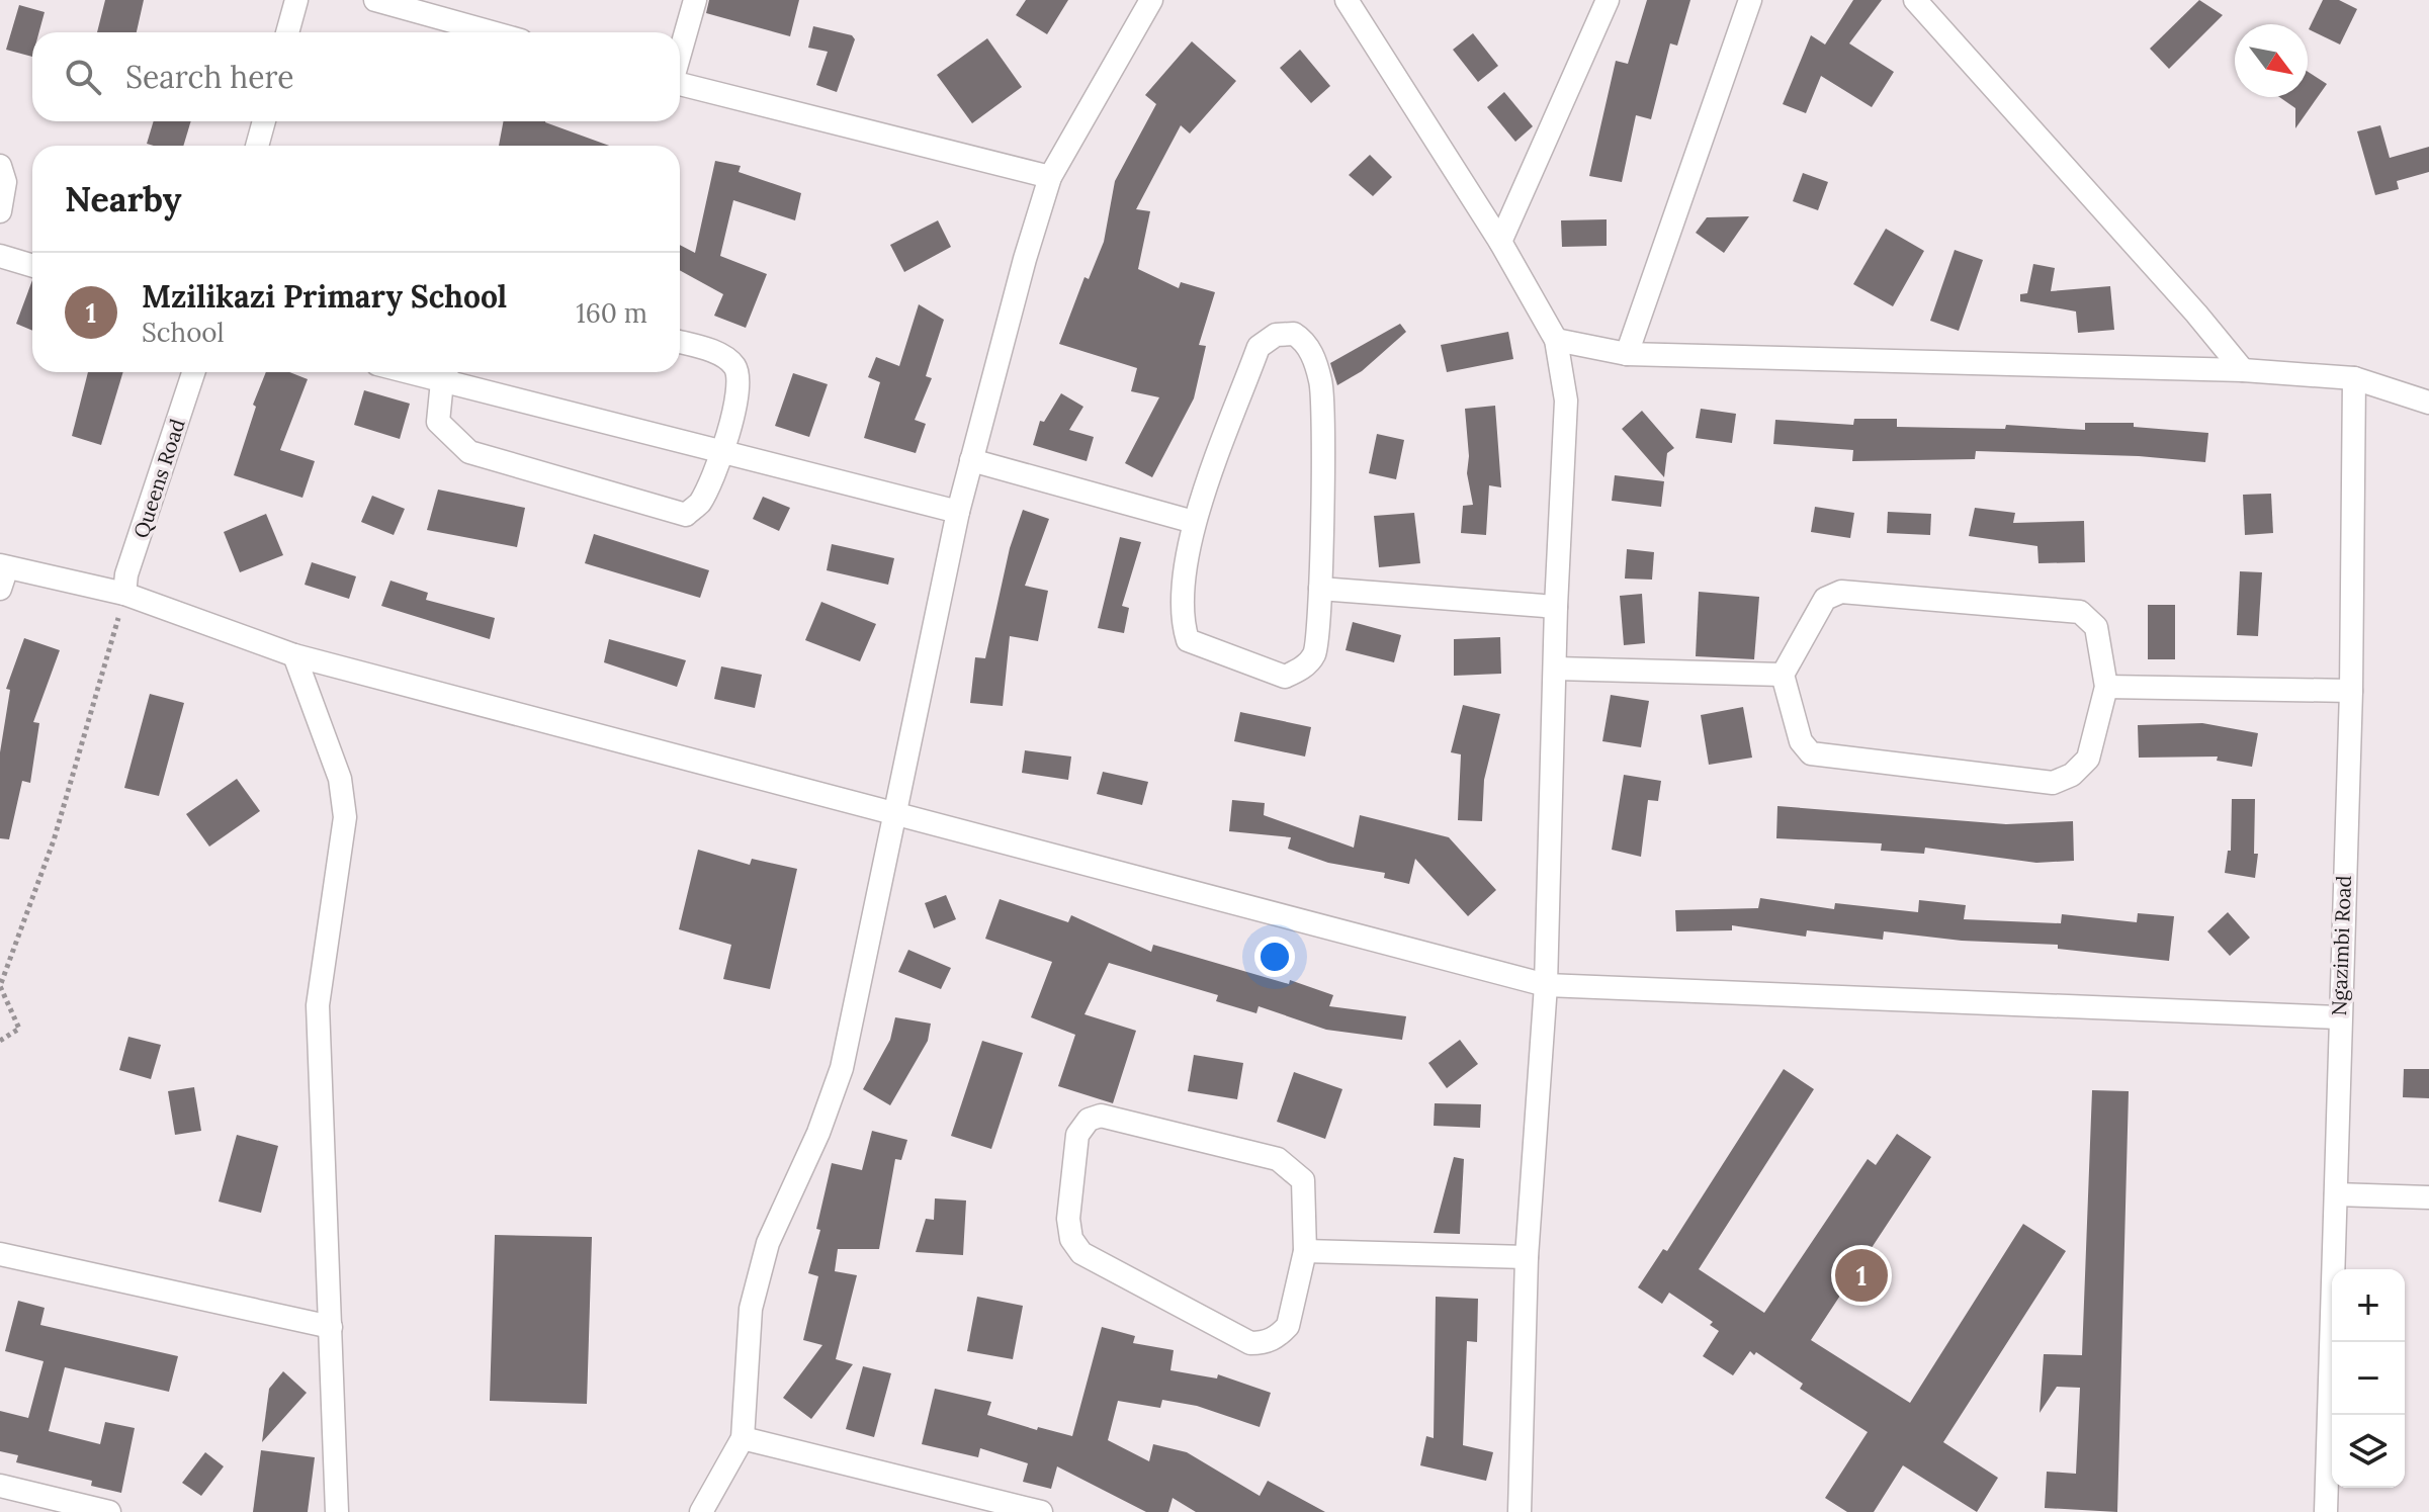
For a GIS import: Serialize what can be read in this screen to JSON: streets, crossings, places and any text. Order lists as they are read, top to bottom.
{
  "streets": {
    "street": ["Queens Road", "Ngazimbi Road"]
  },
  "north": "bottom right",
  "page": {
    "search": "Search here",
    "heading": "Nearby",
    "list": [
      {
        "mark": "1",
        "name": "Mzilikazi Primary School",
        "note": "School",
        "value": "160 m"
      }
    ],
    "pins": "1",
    "map_buttons": ["+", "−"]
  }
}
